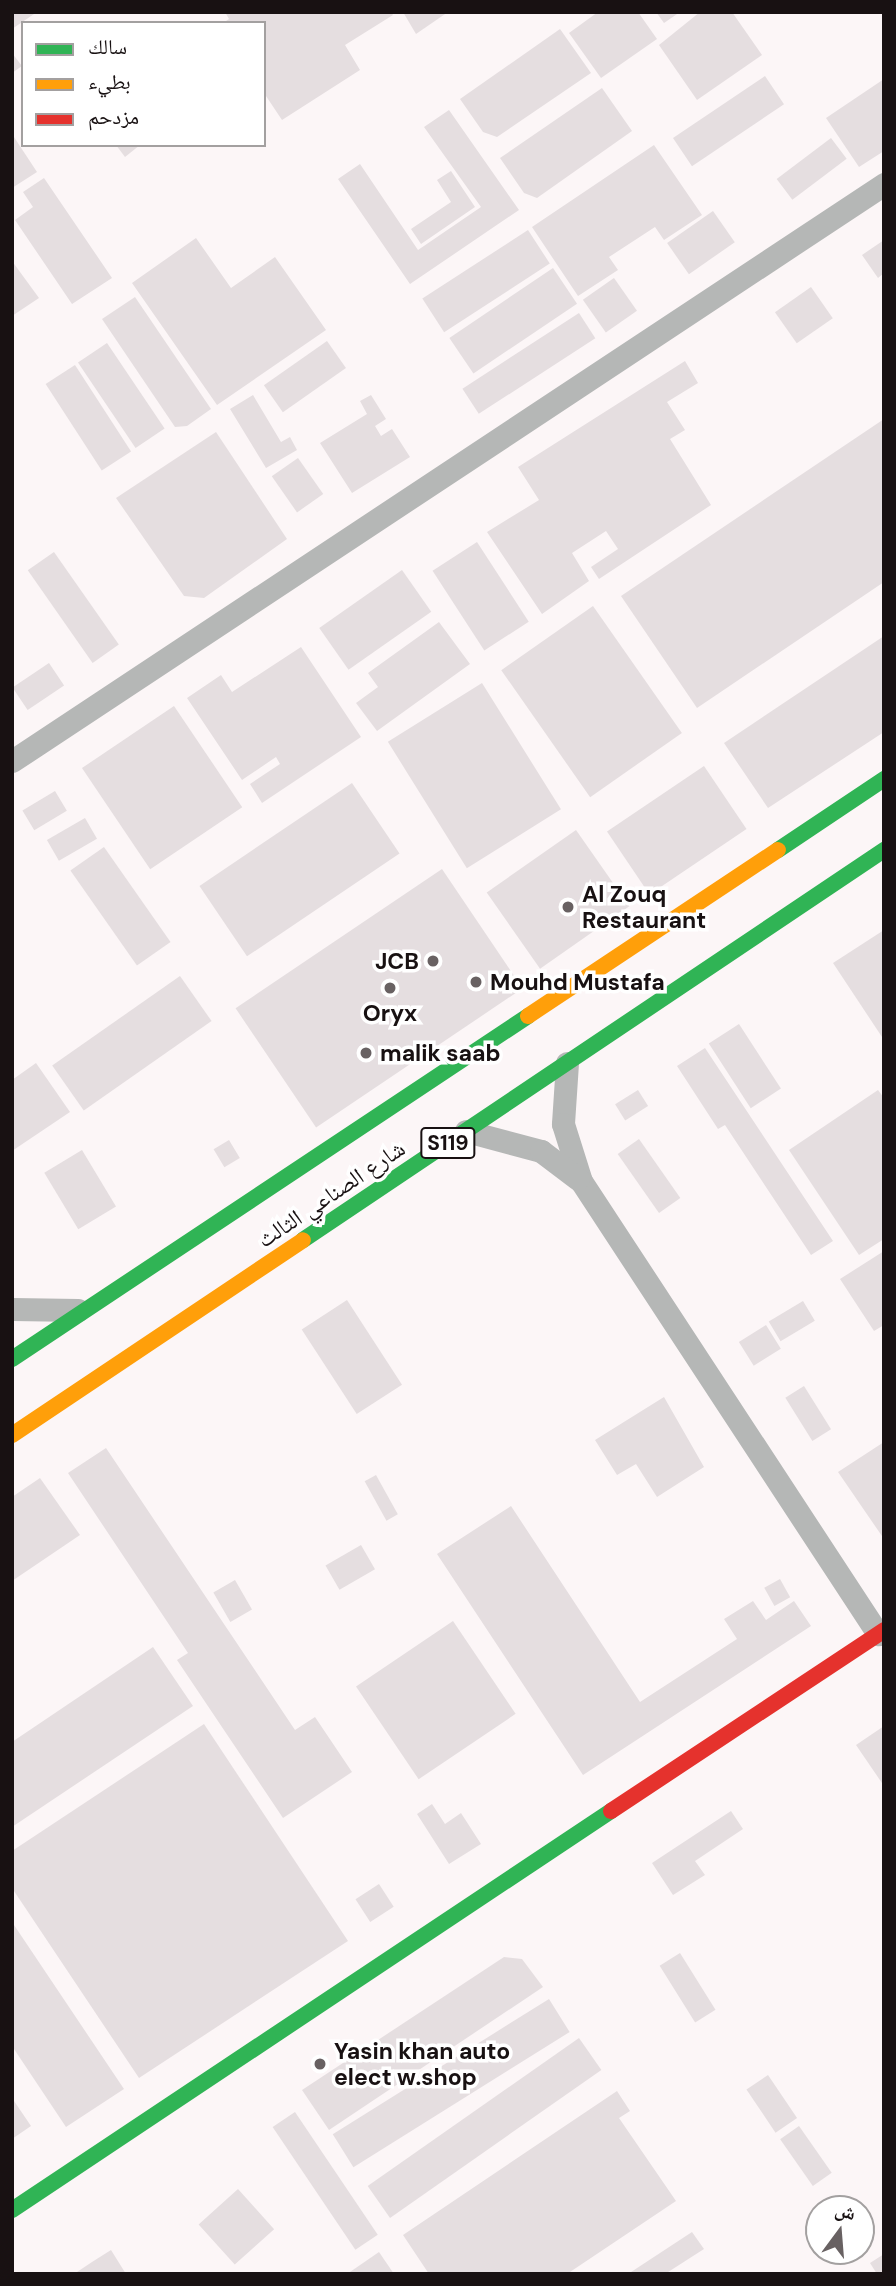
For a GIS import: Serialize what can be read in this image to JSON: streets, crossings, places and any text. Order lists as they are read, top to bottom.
{
  "streets": {
    "main road": ["S119", "شارع الصناعي الثالث"]
  },
  "places": [
    "Al Zouq Restaurant",
    "JCB",
    "Mouhd Mustafa",
    "Oryx",
    "malik saab",
    "Yasin khan auto elect w.shop"
  ],
  "legend": ["سالك", "بطيء", "مزدحم"],
  "north": "top"
}
